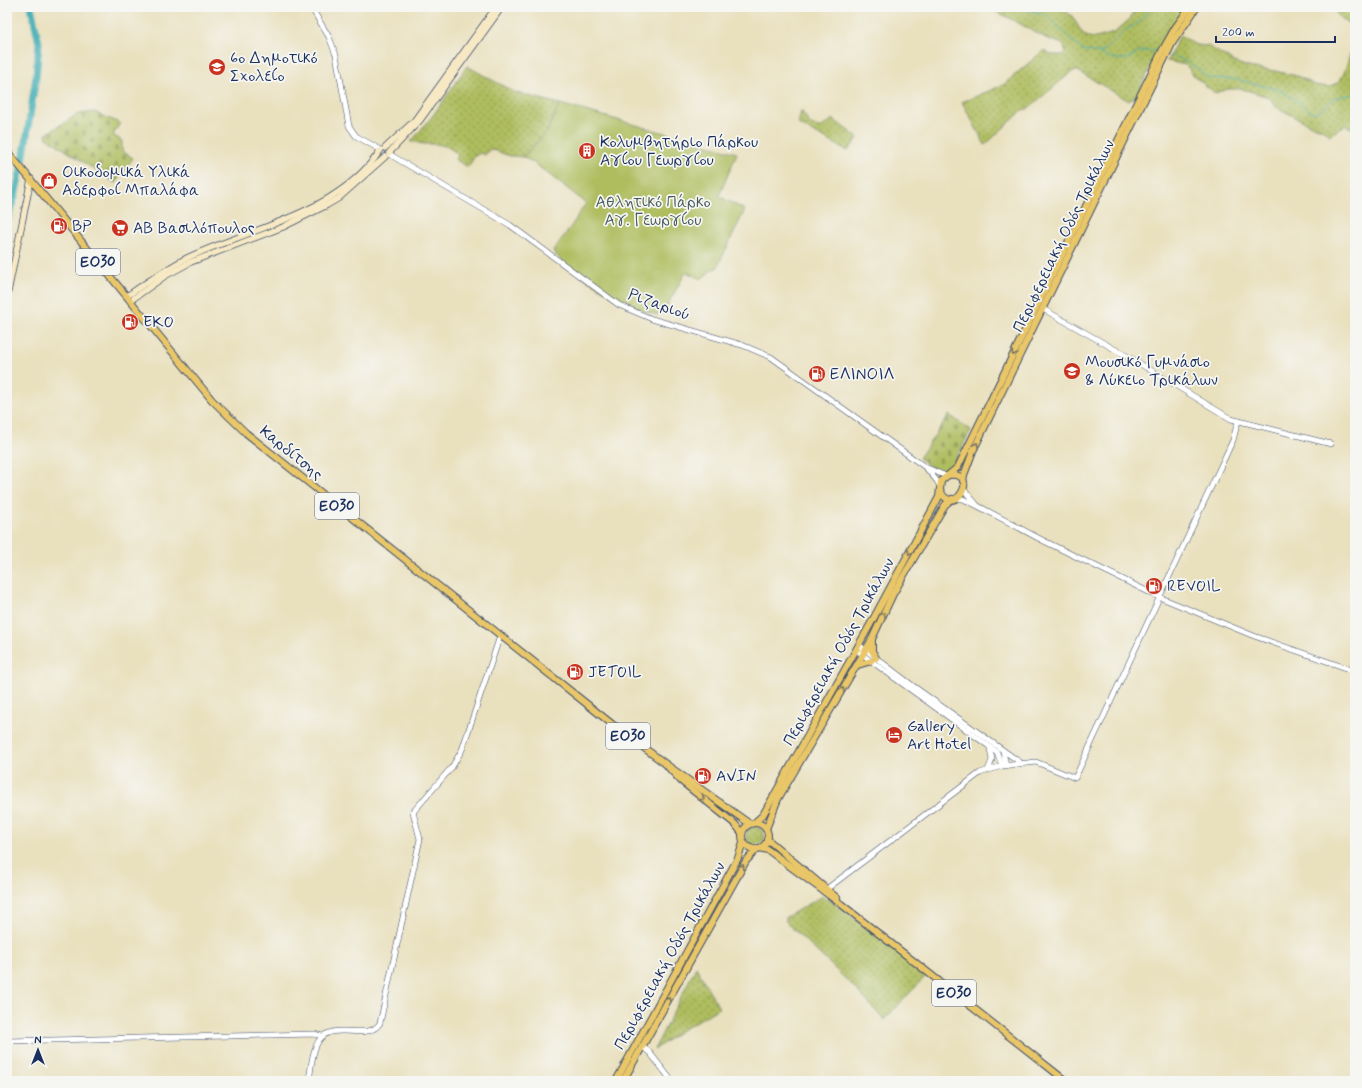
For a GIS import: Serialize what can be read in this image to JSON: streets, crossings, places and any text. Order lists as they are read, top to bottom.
{
  "streets": {
    "main road": ["Περιφερειακή Οδός Τρικάλων", "ΕΟ30", "Καρδίτσης"],
    "street": ["Ριζαριού"]
  },
  "crossings": [
    ["Περιφερειακή Οδός Τρικάλων", "ΕΟ30"],
    ["Περιφερειακή Οδός Τρικάλων", "Ριζαριού"],
    ["Περιφερειακή Οδός Τρικάλων", "Καρδίτσης"],
    ["ΕΟ30", "Καρδίτσης"]
  ],
  "parks": ["Αθλητικό Πάρκο Αγ. Γεωργίου"],
  "places": {
    "school or university": ["6ο Δημοτικό Σχολείο", "Μουσικό Γυμνάσιο & Λύκειο Τρικάλων"],
    "building": ["Κολυμβητήριο Πάρκου Αγίου Γεωργίου"],
    "shop": ["Οικοδομικά Υλικά Αδερφοί Μπαλάφα"],
    "fuel station": [
      "BP",
      "EKO",
      "ΕΛΙΝΟΙΛ",
      "REVOIL",
      "JETOIL",
      "AVIN"
    ],
    "supermarket": ["ΑΒ Βασιλόπουλος"],
    "hotel": ["Gallery Art Hotel"]
  },
  "scale_bar": "200 m",
  "north": "top"
}
